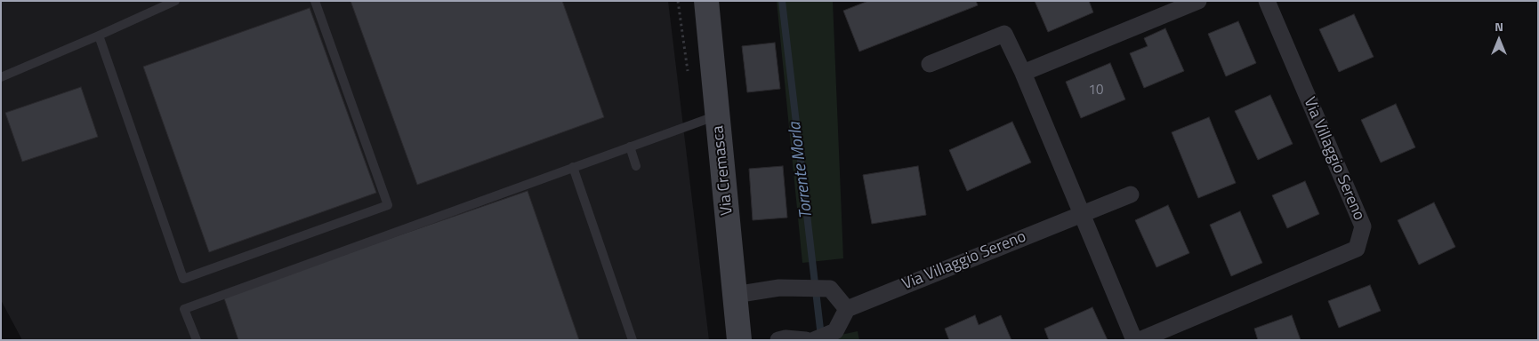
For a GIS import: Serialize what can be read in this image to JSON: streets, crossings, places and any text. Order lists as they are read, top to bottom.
{
  "streets": {
    "main road": ["Via Cremasca"],
    "street": ["Via Villaggio Sereno"]
  },
  "water": ["Torrente Morla"],
  "house_numbers": ["10"],
  "north": "top"
}
